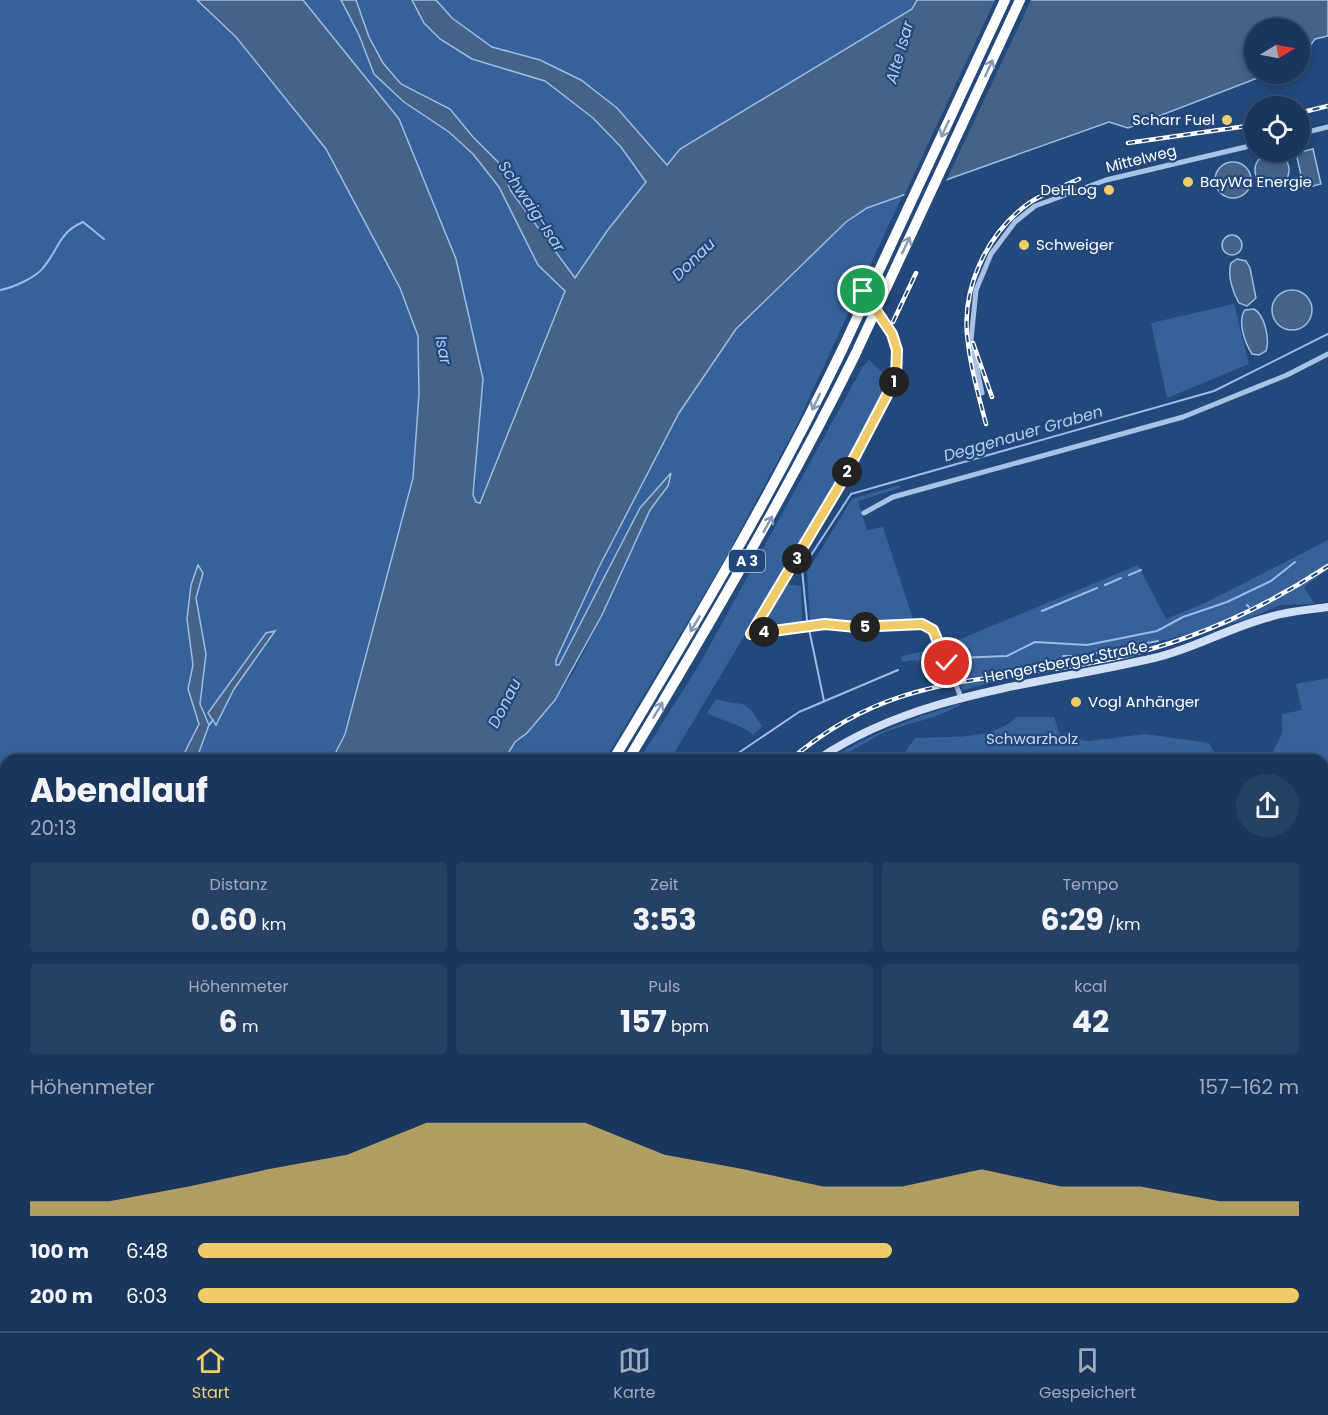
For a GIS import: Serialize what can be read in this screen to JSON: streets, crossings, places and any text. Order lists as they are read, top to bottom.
{
  "streets": {
    "highway": ["A 3"],
    "main road": ["Hengersberger Straße"],
    "street": ["Mittelweg"]
  },
  "water": [
    "Alte Isar",
    "Schwaig-Isar",
    "Donau",
    "Isar",
    "Deggenauer Graben"
  ],
  "parks": ["Schwarzholz"],
  "places": [
    "Scharr Fuel",
    "BayWa Energie",
    "DeHLog",
    "Schweiger",
    "Vogl Anhänger"
  ],
  "north": "right",
  "page": {
    "pins": [
      "1",
      "2",
      "3",
      "5",
      "4"
    ],
    "heading": ["Abendlauf", "20:13"],
    "stats": [
      ["Distanz", "0.60 km"],
      ["Zeit", "3:53"],
      ["Tempo", "6:29 /km"],
      ["Höhenmeter", "6 m"],
      ["Puls", "157 bpm"],
      ["kcal", "42"]
    ],
    "chart": ["Höhenmeter", "157–162 m"],
    "list": [
      {
        "name": "100 m",
        "note": "6:48"
      },
      {
        "name": "200 m",
        "note": "6:03"
      }
    ],
    "tabs": ["Start", "Karte", "Gespeichert"]
  }
}
